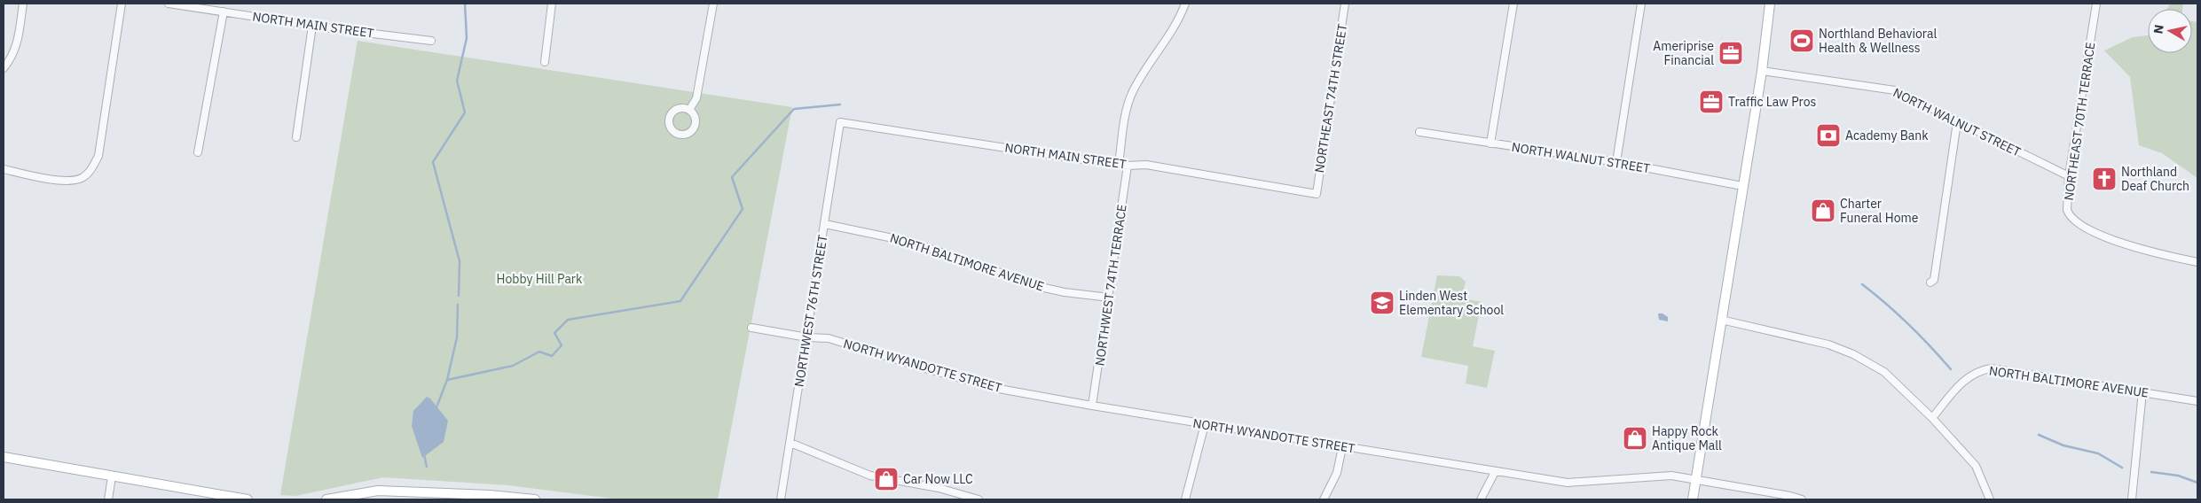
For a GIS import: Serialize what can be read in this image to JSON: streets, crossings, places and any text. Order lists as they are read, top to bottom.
{
  "streets": {
    "street": [
      "NORTH MAIN STREET",
      "NORTHEAST 74TH STREET",
      "NORTHEAST 70TH TERRACE",
      "NORTH WALNUT STREET",
      "NORTH BALTIMORE AVENUE",
      "NORTHWEST 74TH TERRACE",
      "NORTHWEST 76TH STREET",
      "NORTH WYANDOTTE STREET"
    ]
  },
  "crossings": [
    ["NORTH MAIN STREET", "NORTHEAST 74TH STREET"],
    ["NORTH MAIN STREET", "NORTHWEST 74TH TERRACE"],
    ["NORTH MAIN STREET", "NORTHWEST 76TH STREET"],
    ["NORTHEAST 70TH TERRACE", "NORTH WALNUT STREET"],
    ["NORTH BALTIMORE AVENUE", "NORTHWEST 74TH TERRACE"],
    ["NORTH BALTIMORE AVENUE", "NORTHWEST 76TH STREET"],
    ["NORTHWEST 74TH TERRACE", "NORTH WYANDOTTE STREET"],
    ["NORTHWEST 76TH STREET", "NORTH WYANDOTTE STREET"]
  ],
  "parks": ["Hobby Hill Park"],
  "places": {
    "sports": ["Northland Behavioral Health & Wellness"],
    "office": ["Ameriprise Financial", "Traffic Law Pros"],
    "bank": ["Academy Bank"],
    "church": ["Northland Deaf Church"],
    "shop": ["Charter Funeral Home", "Happy Rock Antique Mall", "Car Now LLC"],
    "school or university": ["Linden West Elementary School"]
  },
  "north": "left"
}
